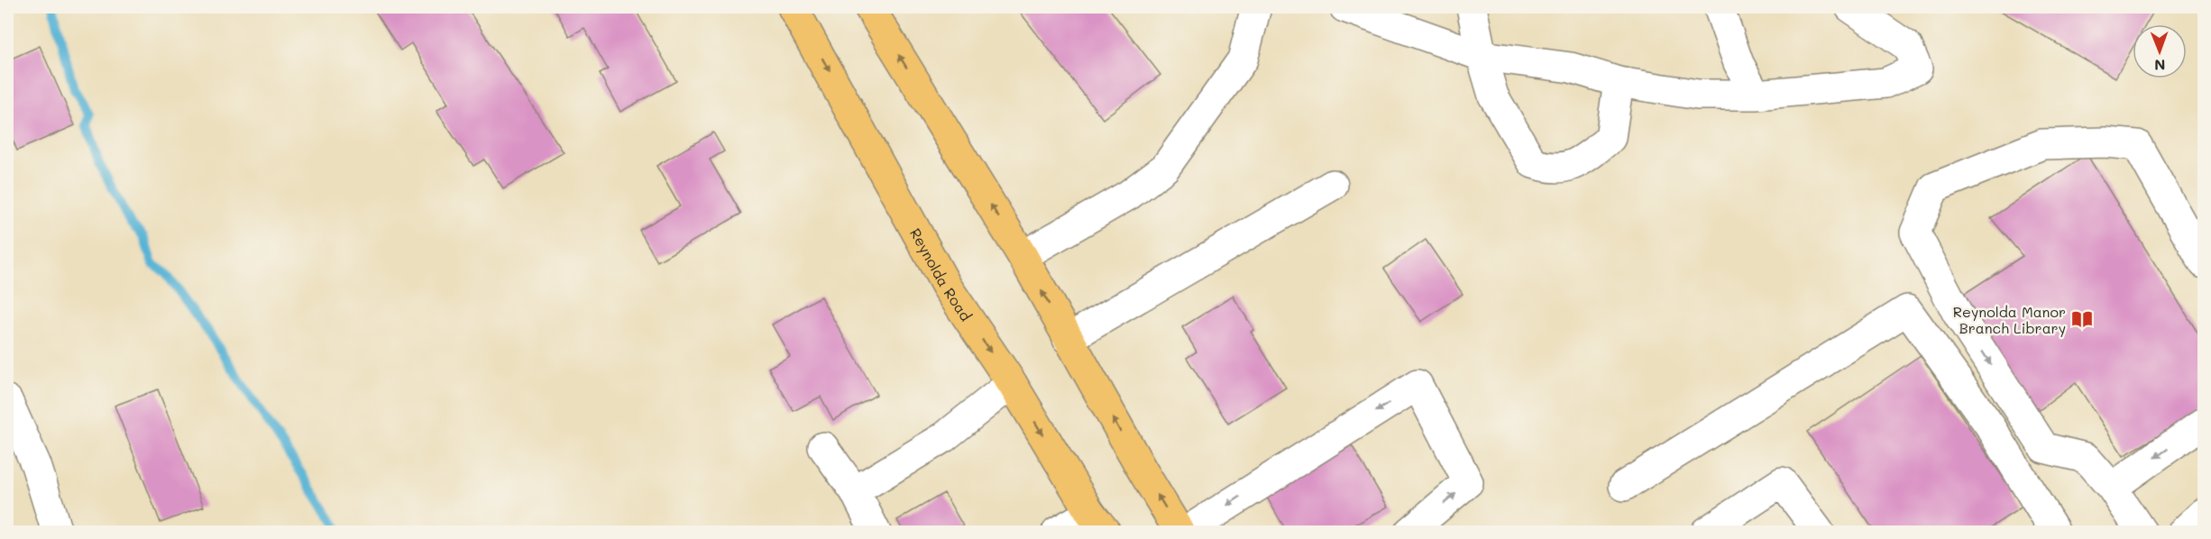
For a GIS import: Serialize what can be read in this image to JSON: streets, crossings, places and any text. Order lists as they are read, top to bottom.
{
  "streets": {
    "main road": ["Reynolda Road"]
  },
  "places": {
    "library": ["Reynolda Manor Branch Library"]
  },
  "north": "bottom"
}
